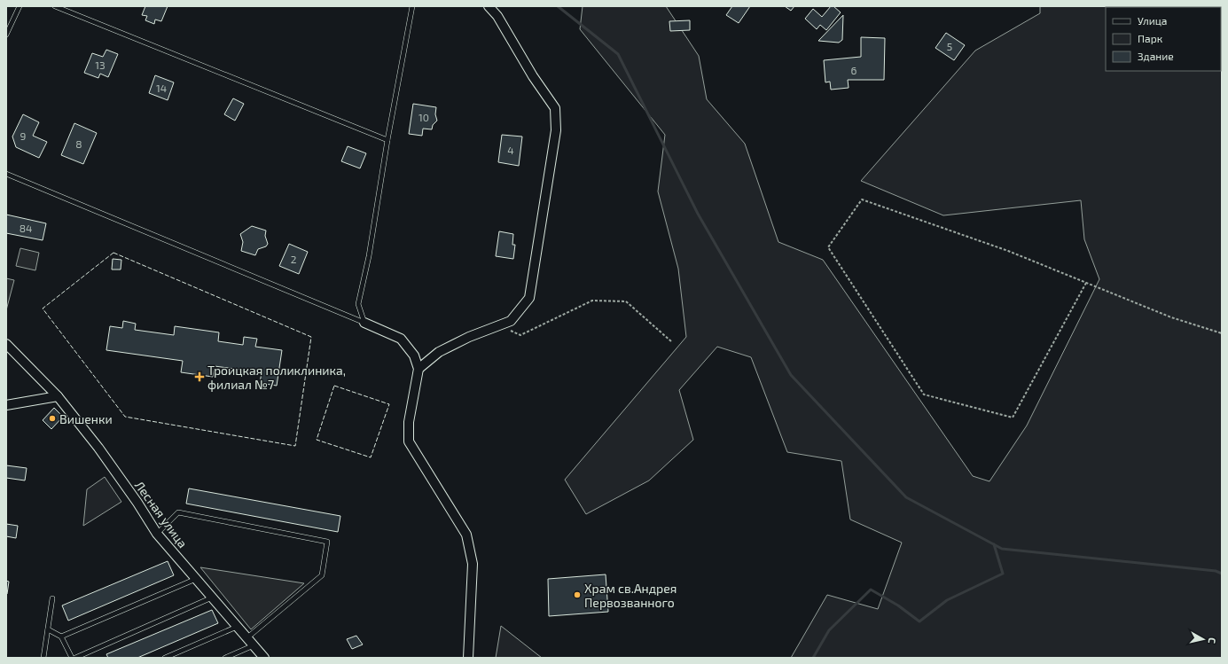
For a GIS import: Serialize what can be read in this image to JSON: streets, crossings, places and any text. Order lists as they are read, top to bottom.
{
  "streets": {
    "street": ["Лесная улица"]
  },
  "places": {
    "health": ["Троицкая поликлиника, филиал №7"],
    "other": ["Вишенки", "Храм св.Андрея Первозванного"]
  },
  "house_numbers": [
    "5",
    "13",
    "6",
    "14",
    "10",
    "9",
    "8",
    "4",
    "84",
    "2"
  ],
  "legend": ["Улица", "Парк", "Здание"],
  "north": "right"
}
